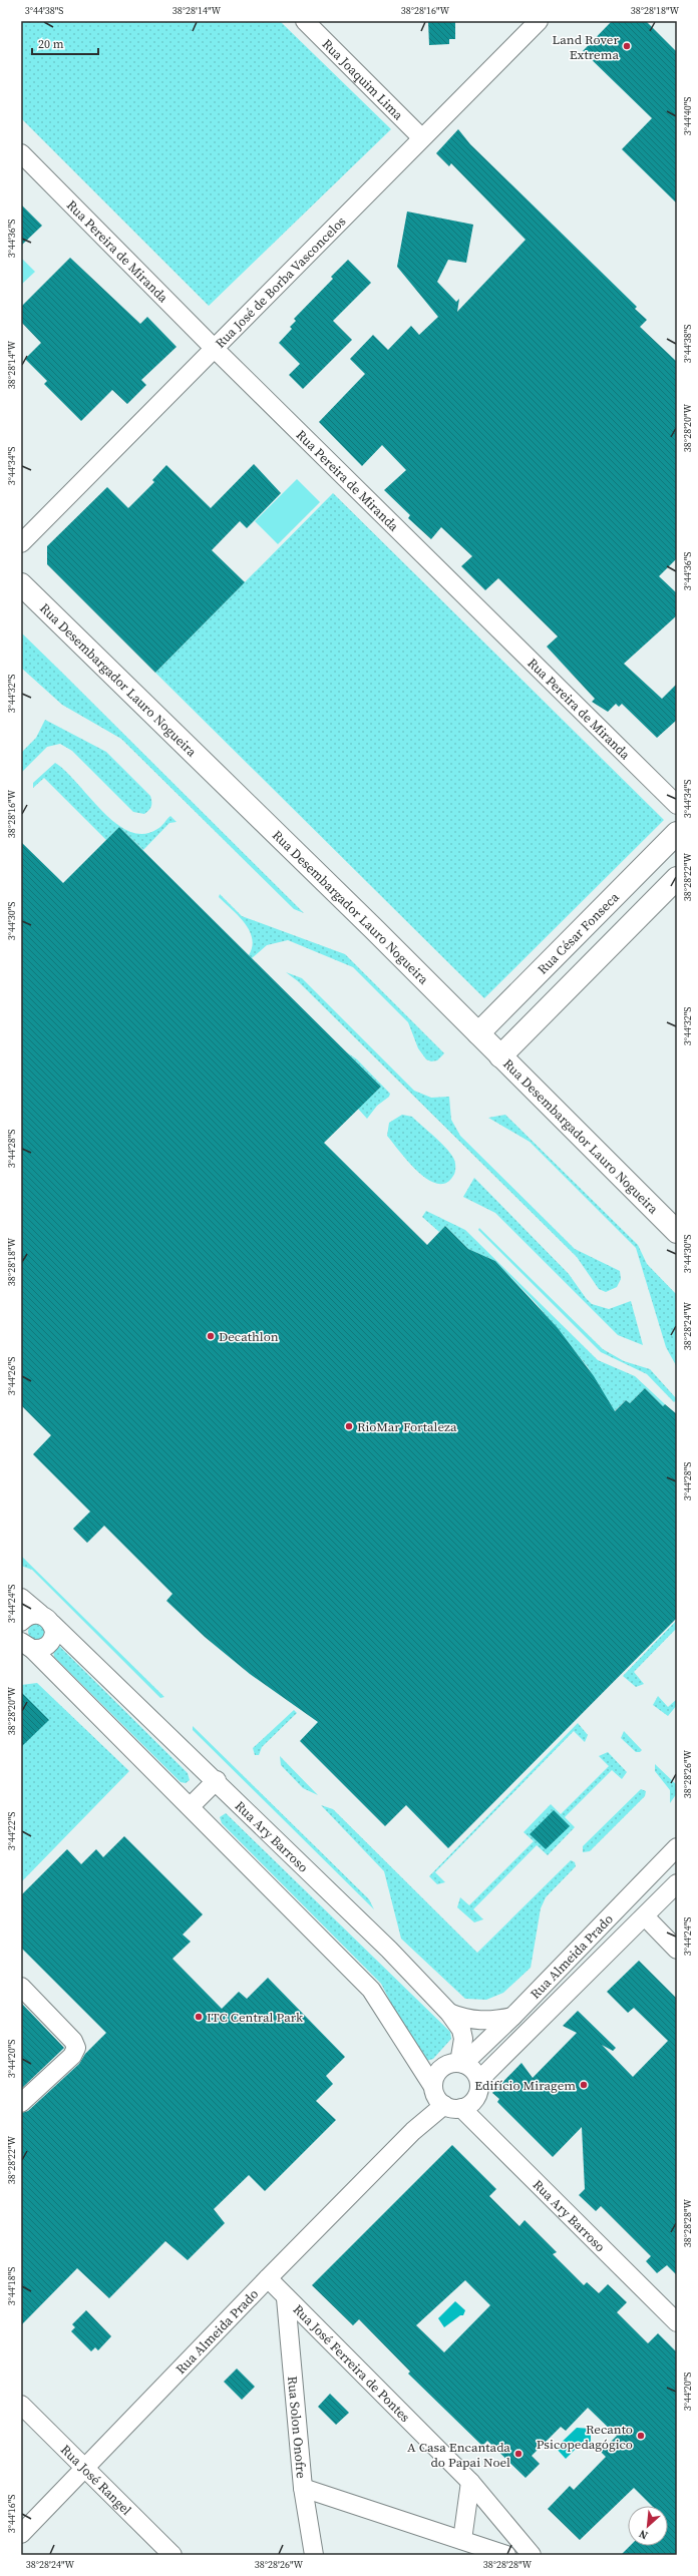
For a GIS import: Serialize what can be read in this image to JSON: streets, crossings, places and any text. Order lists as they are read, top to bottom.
{
  "streets": {
    "street": [
      "Rua Joaquim Lima",
      "Rua Pereira de Miranda",
      "Rua José de Borba Vasconcelos",
      "Rua Desembargador Lauro Nogueira",
      "Rua César Fonseca",
      "Rua Ary Barroso",
      "Rua Almeida Prado",
      "Rua José Ferreira de Pontes",
      "Rua Solon Onofre",
      "Rua José Rangel"
    ]
  },
  "crossings": [
    ["Rua Joaquim Lima", "Rua José de Borba Vasconcelos"],
    ["Rua Pereira de Miranda", "Rua José de Borba Vasconcelos"],
    ["Rua Desembargador Lauro Nogueira", "Rua César Fonseca"],
    ["Rua Ary Barroso", "Rua Almeida Prado"],
    ["Rua Almeida Prado", "Rua José Ferreira de Pontes"],
    ["Rua Almeida Prado", "Rua José Rangel"],
    ["Rua José Ferreira de Pontes", "Rua Solon Onofre"]
  ],
  "places": [
    "Land Rover Extrema",
    "Decathlon",
    "RioMar Fortaleza",
    "ITC Central Park",
    "Edifício Miragem",
    "Recanto Psicopedagógico",
    "A Casa Encantada do Papai Noel"
  ],
  "scale_bar": "20 m",
  "north": "bottom left",
  "coordinates": [
    "3°44'38\"S",
    "38°28'14\"W",
    "38°28'16\"W",
    "38°28'18\"W",
    "3°44'40\"S",
    "3°44'36\"S",
    "38°28'20\"W",
    "3°44'34\"S",
    "3°44'32\"S",
    "38°28'22\"W",
    "3°44'30\"S",
    "3°44'28\"S",
    "38°28'24\"W",
    "3°44'26\"S",
    "3°44'24\"S",
    "38°28'26\"W",
    "3°44'22\"S",
    "3°44'20\"S",
    "38°28'28\"W",
    "3°44'18\"S",
    "3°44'16\"S"
  ]
}
